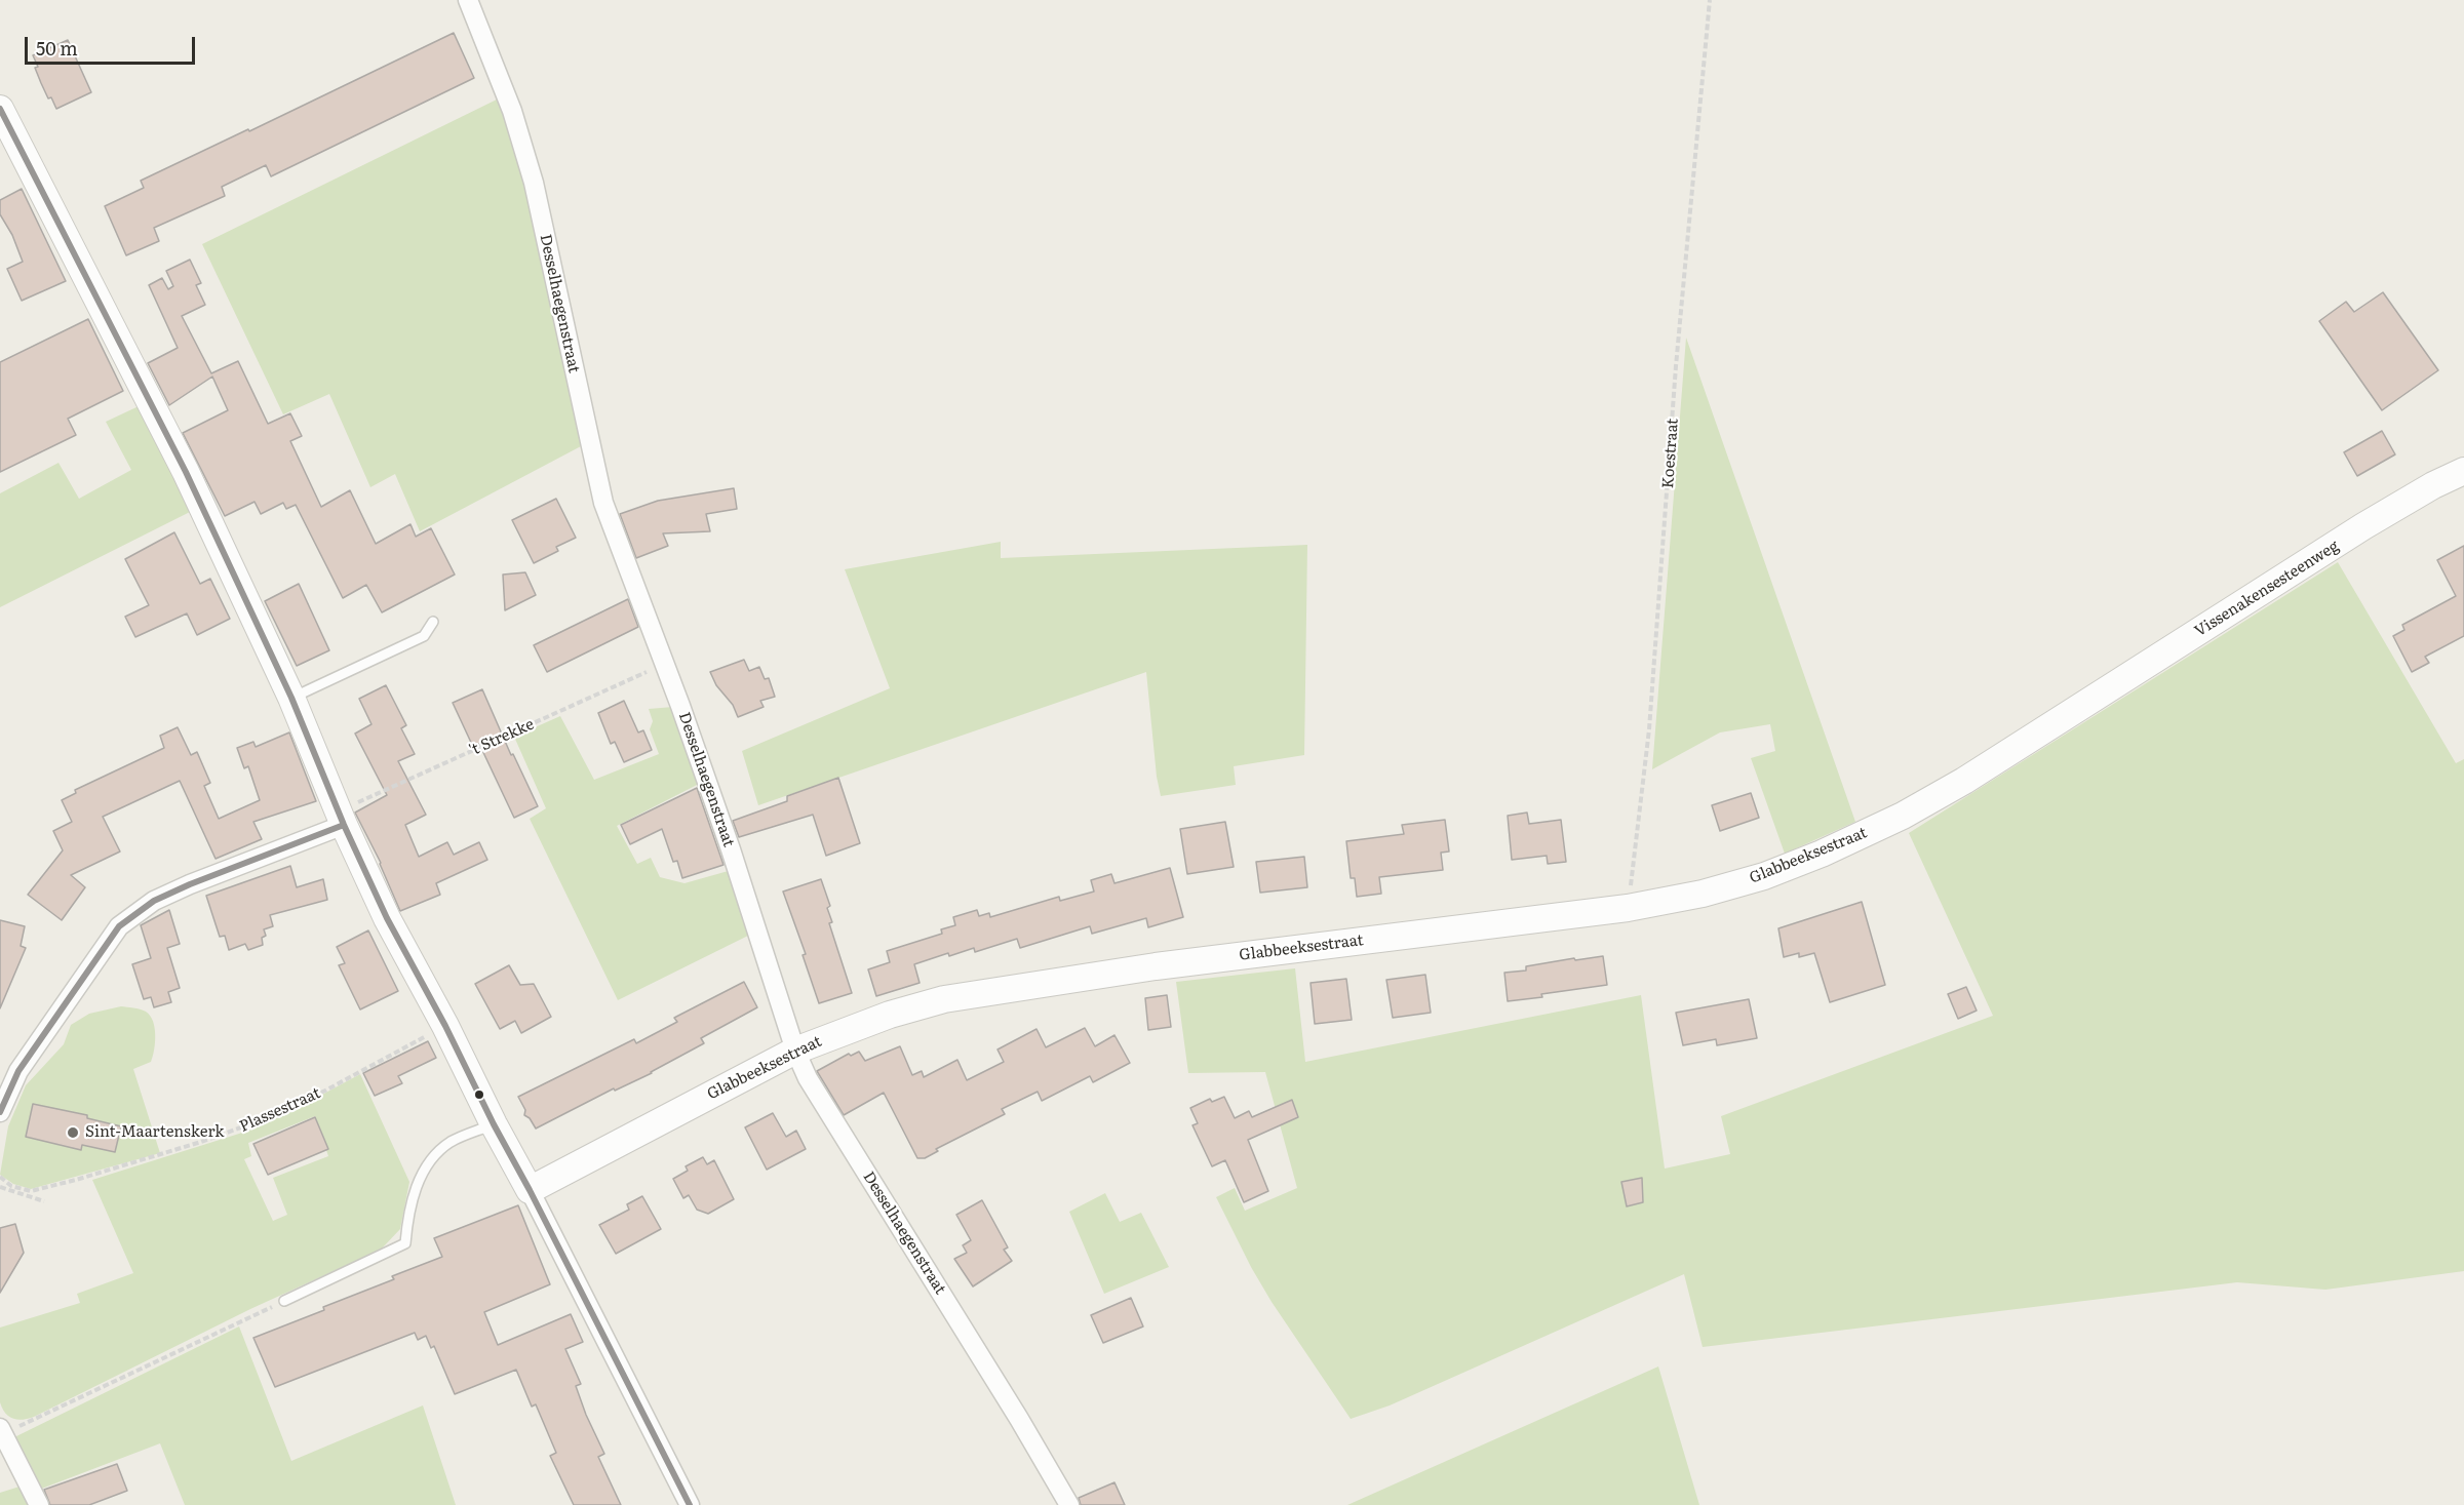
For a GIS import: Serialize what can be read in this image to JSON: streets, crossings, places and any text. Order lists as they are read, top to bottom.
{
  "streets": {
    "street": ["Desselhaegenstraat", "Vissenakensesteenweg", "Glabbeeksestraat"],
    "path": ["Koestraat", "'t Strekke", "Plassestraat"]
  },
  "crossings": [
    ["Desselhaegenstraat", "'t Strekke"],
    ["Desselhaegenstraat", "Glabbeeksestraat"],
    ["Koestraat", "Glabbeeksestraat"],
    ["Vissenakensesteenweg", "Glabbeeksestraat"]
  ],
  "places": ["Sint-Maartenskerk"],
  "scale_bar": "50 m"
}
